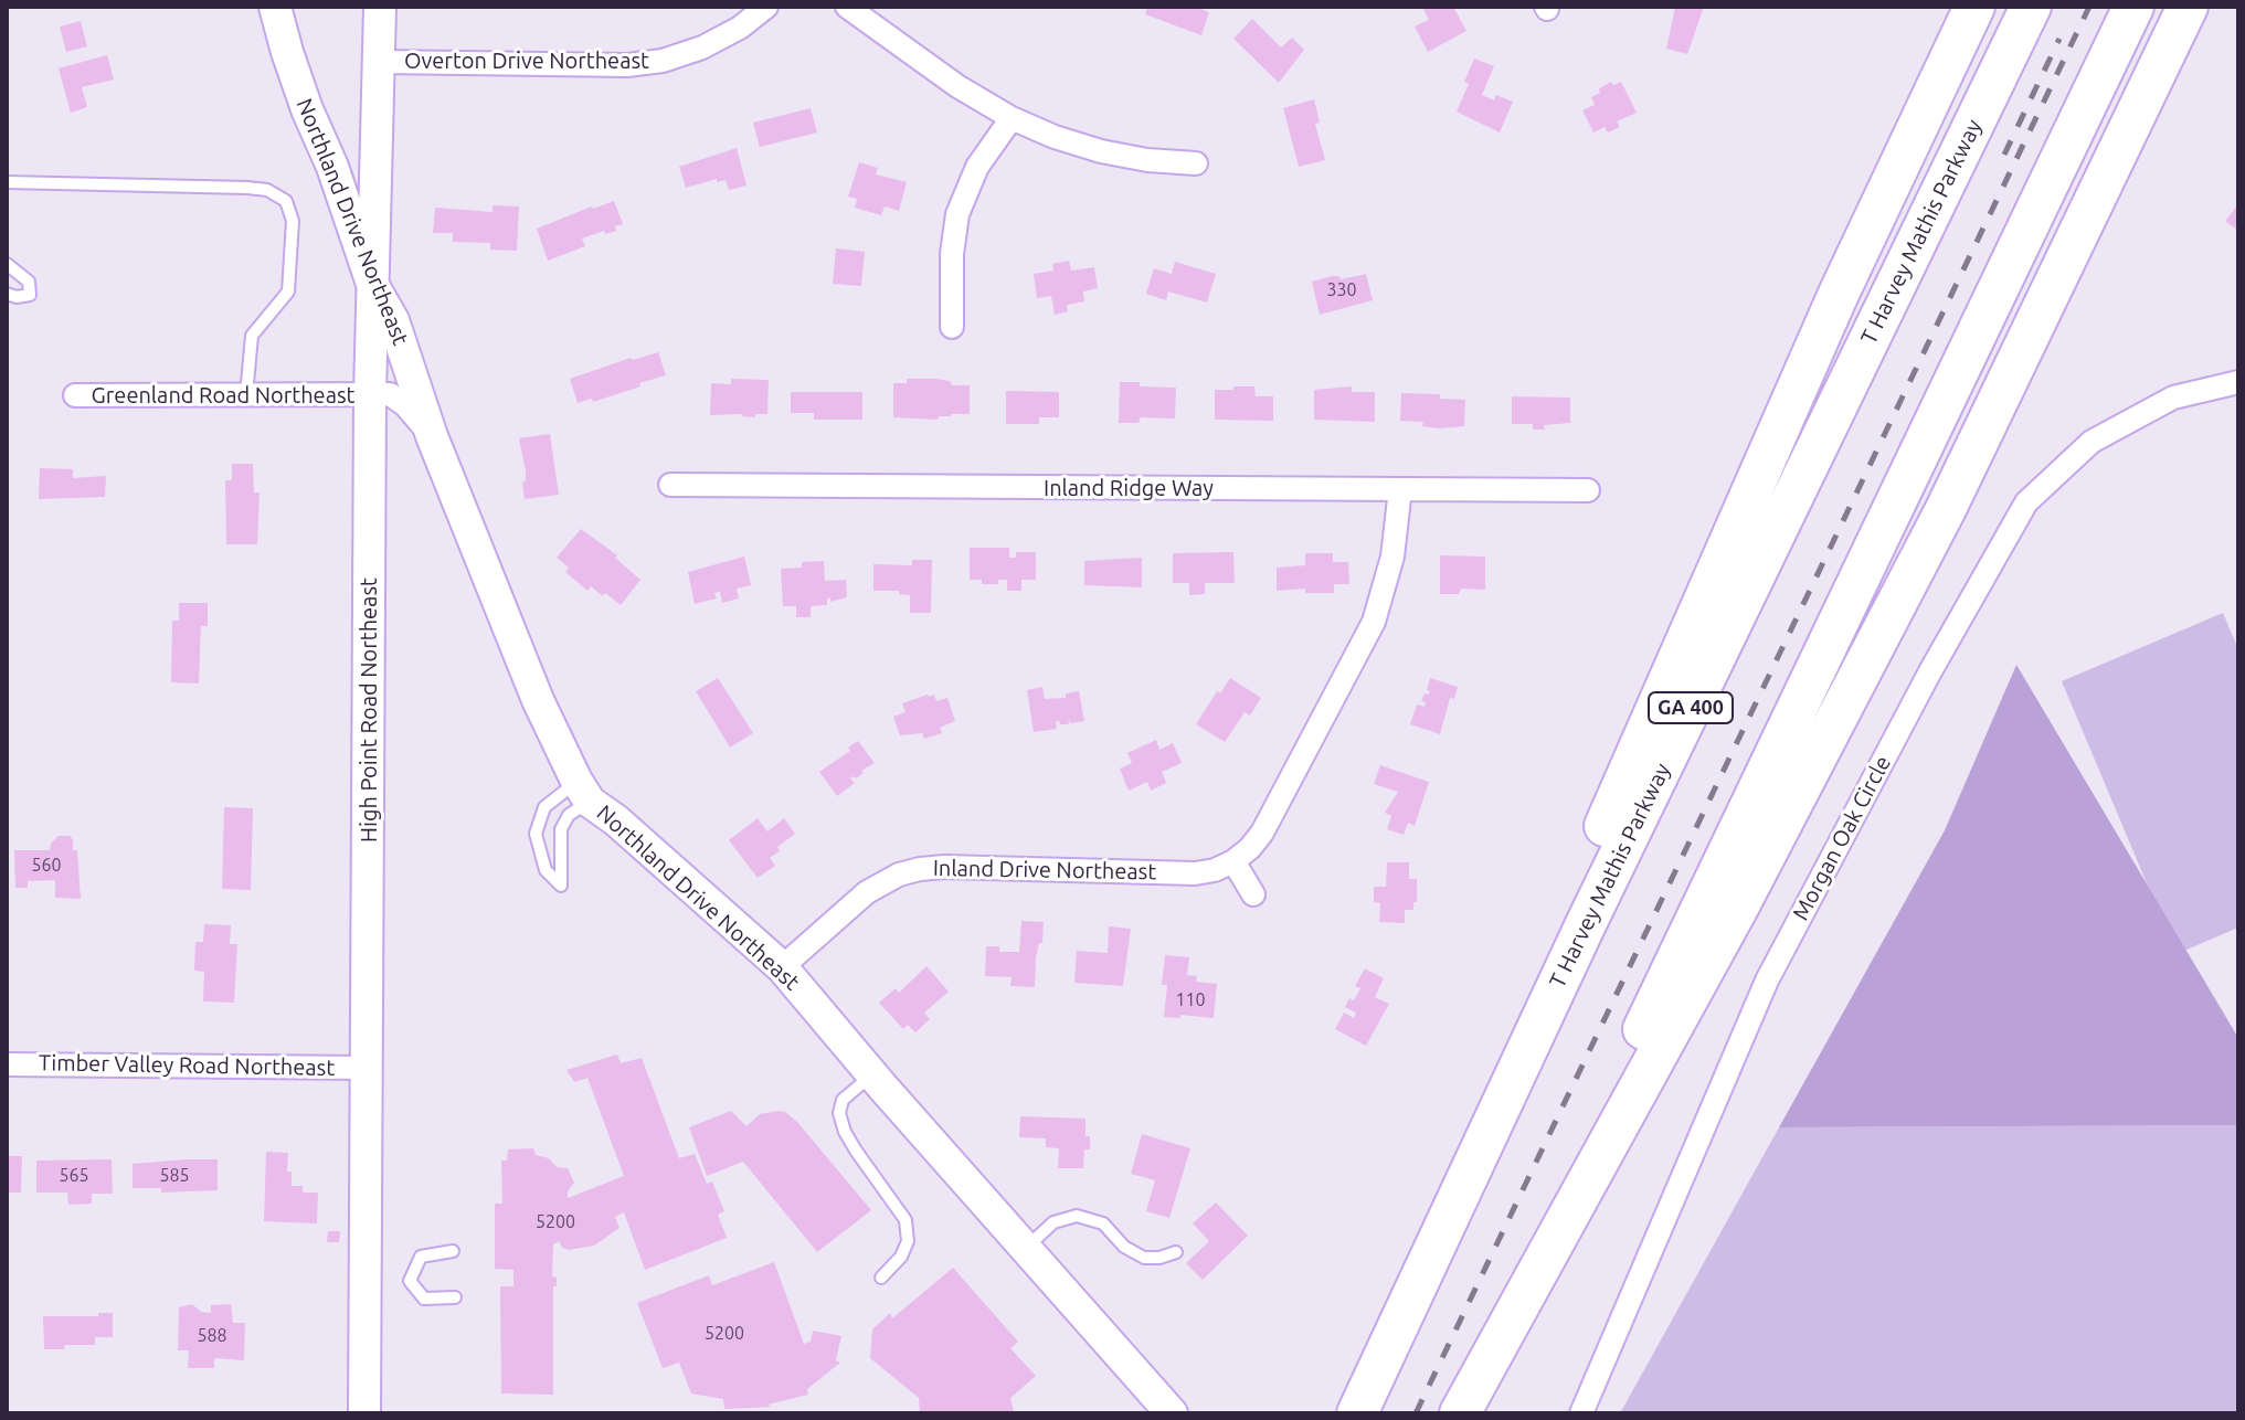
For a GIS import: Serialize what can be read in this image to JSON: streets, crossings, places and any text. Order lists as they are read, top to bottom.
{
  "streets": {
    "highway": ["T Harvey Mathis Parkway", "GA 400"],
    "street": [
      "Overton Drive Northeast",
      "Northland Drive Northeast",
      "Greenland Road Northeast",
      "Inland Ridge Way",
      "High Point Road Northeast",
      "Morgan Oak Circle",
      "Inland Drive Northeast",
      "Timber Valley Road Northeast"
    ]
  },
  "crossings": [
    ["Overton Drive Northeast", "High Point Road Northeast"],
    ["Northland Drive Northeast", "Greenland Road Northeast"],
    ["Northland Drive Northeast", "High Point Road Northeast"],
    ["Northland Drive Northeast", "Inland Drive Northeast"],
    ["Greenland Road Northeast", "High Point Road Northeast"],
    ["High Point Road Northeast", "Timber Valley Road Northeast"]
  ],
  "house_numbers": [
    "330",
    "560",
    "110",
    "565",
    "585",
    "5200",
    "5200",
    "588"
  ]
}
